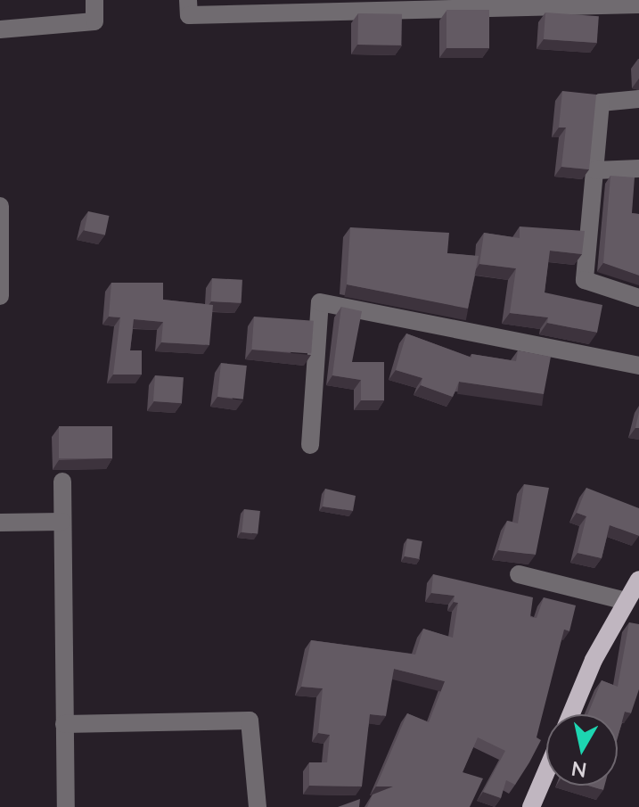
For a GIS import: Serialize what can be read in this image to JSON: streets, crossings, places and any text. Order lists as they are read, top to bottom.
{
  "north": "bottom"
}
